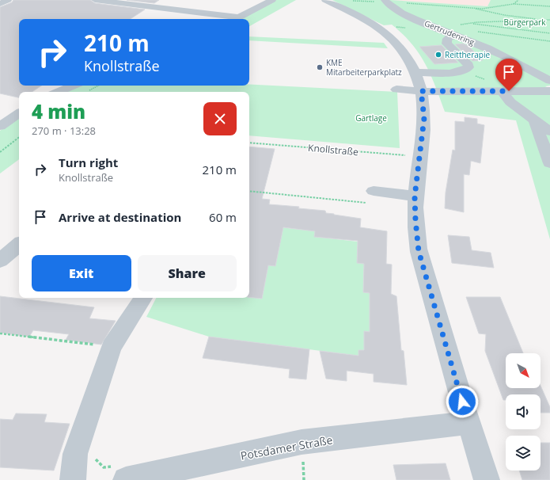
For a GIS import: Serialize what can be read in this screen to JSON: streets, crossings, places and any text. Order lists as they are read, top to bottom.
{
  "streets": {
    "street": ["Gertrudenring", "Potsdamer Straße"],
    "path": ["Knollstraße"]
  },
  "parks": ["Bürgerpark", "Gartlage"],
  "places": ["Reittherapie", "KME Mitarbeiterparkplatz"],
  "north": "bottom right",
  "page": {
    "turn": ["210 m", "Knollstraße"],
    "heading": ["4 min", "270 m · 13:28"],
    "list": [
      {
        "name": "Turn right",
        "note": "Knollstraße",
        "value": "210 m"
      },
      {
        "name": "Arrive at destination",
        "value": "60 m"
      }
    ],
    "buttons": ["Exit", "Share"]
  }
}
